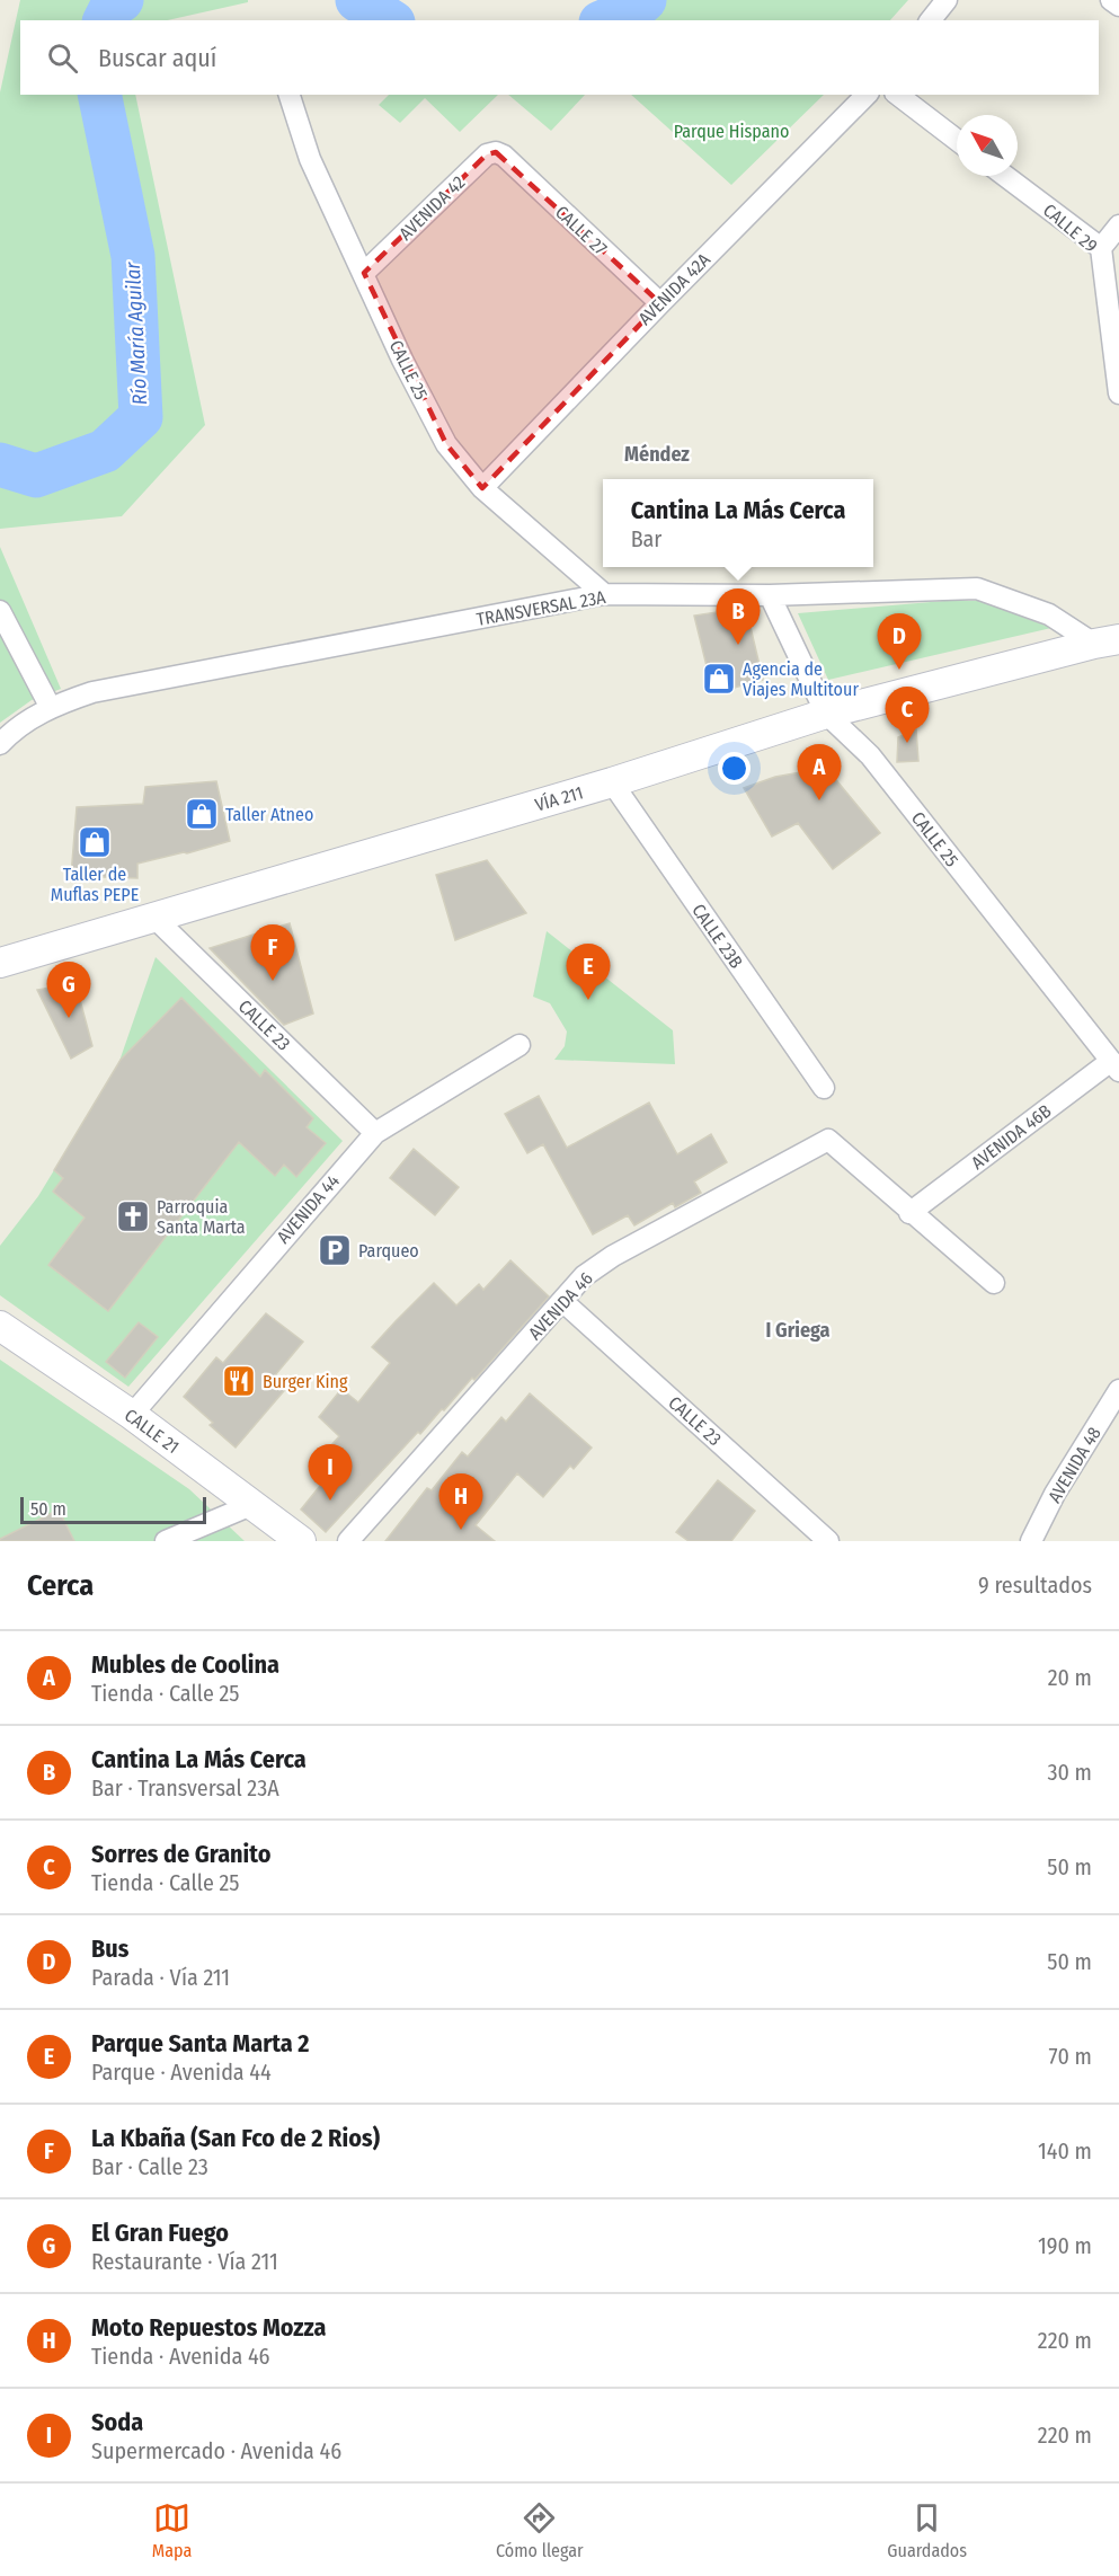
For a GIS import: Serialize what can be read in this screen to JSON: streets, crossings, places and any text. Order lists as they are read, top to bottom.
{
  "streets": {
    "main road": ["VÍA 211", "CALLE 21"],
    "street": [
      "AVENIDA 42",
      "CALLE 29",
      "CALLE 27",
      "AVENIDA 42A",
      "CALLE 25",
      "TRANSVERSAL 23A",
      "CALLE 23B",
      "CALLE 23",
      "AVENIDA 46B",
      "AVENIDA 44",
      "AVENIDA 46",
      "AVENIDA 48"
    ]
  },
  "crossings": [
    ["AVENIDA 42", "CALLE 27"],
    ["AVENIDA 42", "CALLE 25"],
    ["CALLE 27", "AVENIDA 42A"],
    ["AVENIDA 42A", "CALLE 25"],
    ["CALLE 25", "TRANSVERSAL 23A"],
    ["CALLE 25", "VÍA 211"],
    ["CALLE 25", "AVENIDA 46B"],
    ["TRANSVERSAL 23A", "VÍA 211"],
    ["VÍA 211", "CALLE 23B"],
    ["VÍA 211", "CALLE 23"],
    ["CALLE 23", "AVENIDA 44"],
    ["CALLE 23", "AVENIDA 46"],
    ["AVENIDA 46B", "AVENIDA 46"],
    ["AVENIDA 44", "CALLE 21"]
  ],
  "districts": ["Méndez", "I Griega"],
  "water": ["Río María Aguilar"],
  "parks": ["Parque Hispano"],
  "places": {
    "shop": ["Agencia de Viajes Multitour", "Taller Atneo", "Taller de Muflas PEPE"],
    "church": ["Parroquia Santa Marta"],
    "parking": ["Parqueo"],
    "restaurant": ["Burger King"]
  },
  "scale_bar": "50 m",
  "north": "top left",
  "page": {
    "search": "Buscar aquí",
    "popup": ["Cantina La Más Cerca", "Bar"],
    "pins": [
      "B",
      "D",
      "C",
      "A",
      "F",
      "E",
      "G",
      "I",
      "H"
    ],
    "scale": "50 m",
    "heading": ["Cerca", "9 resultados"],
    "list": [
      {
        "mark": "A",
        "name": "Mubles de Coolina",
        "note": "Tienda · Calle 25",
        "value": "20 m"
      },
      {
        "mark": "B",
        "name": "Cantina La Más Cerca",
        "note": "Bar · Transversal 23A",
        "value": "30 m"
      },
      {
        "mark": "C",
        "name": "Sorres de Granito",
        "note": "Tienda · Calle 25",
        "value": "50 m"
      },
      {
        "mark": "D",
        "name": "Bus",
        "note": "Parada · Vía 211",
        "value": "50 m"
      },
      {
        "mark": "E",
        "name": "Parque Santa Marta 2",
        "note": "Parque · Avenida 44",
        "value": "70 m"
      },
      {
        "mark": "F",
        "name": "La Kbaña (San Fco de 2 Rios)",
        "note": "Bar · Calle 23",
        "value": "140 m"
      },
      {
        "mark": "G",
        "name": "El Gran Fuego",
        "note": "Restaurante · Vía 211",
        "value": "190 m"
      },
      {
        "mark": "H",
        "name": "Moto Repuestos Mozza",
        "note": "Tienda · Avenida 46",
        "value": "220 m"
      },
      {
        "mark": "I",
        "name": "Soda",
        "note": "Supermercado · Avenida 46",
        "value": "220 m"
      }
    ],
    "nav": ["Mapa", "Cómo llegar", "Guardados"]
  }
}
